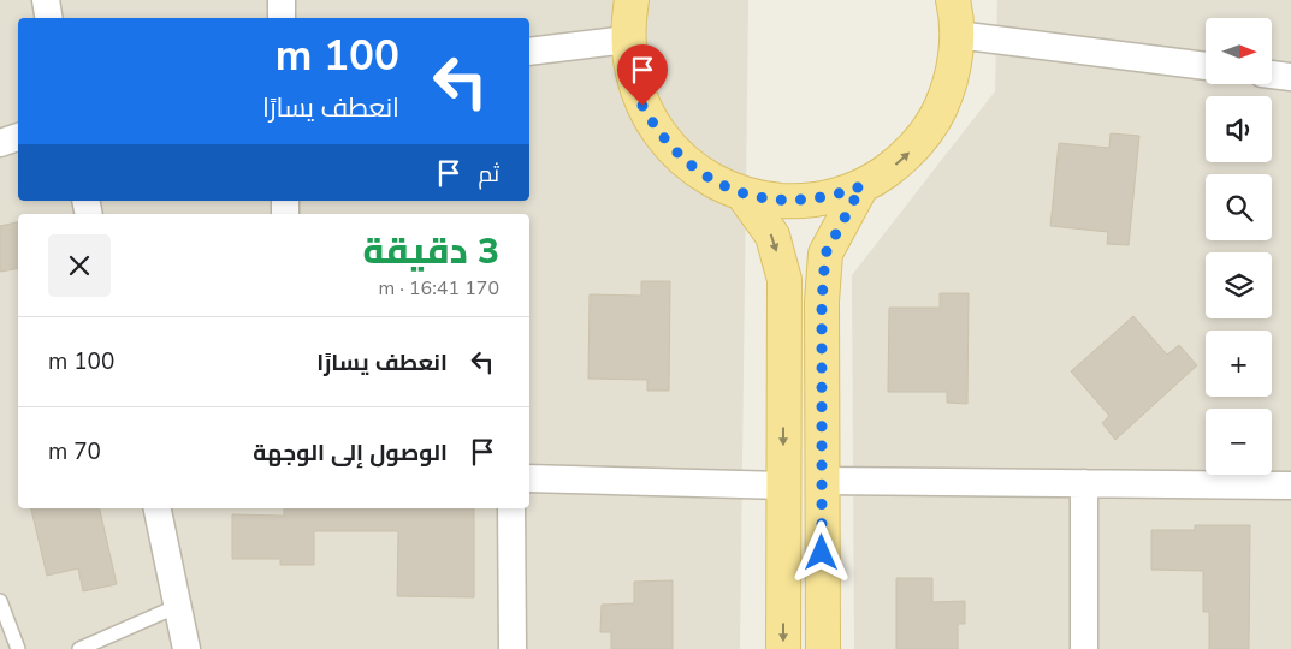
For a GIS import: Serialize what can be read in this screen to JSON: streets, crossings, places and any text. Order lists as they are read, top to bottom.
{
  "north": "right",
  "page": {
    "map_buttons": ["+", "−"],
    "turn": ["100 m", "انعطف يسارًا"],
    "then": "ثم",
    "heading": ["3 دقيقة", "170 m · 16:41"],
    "list": [
      {
        "name": "انعطف يسارًا",
        "value": "100 m"
      },
      {
        "name": "الوصول إلى الوجهة",
        "value": "70 m"
      }
    ]
  }
}
